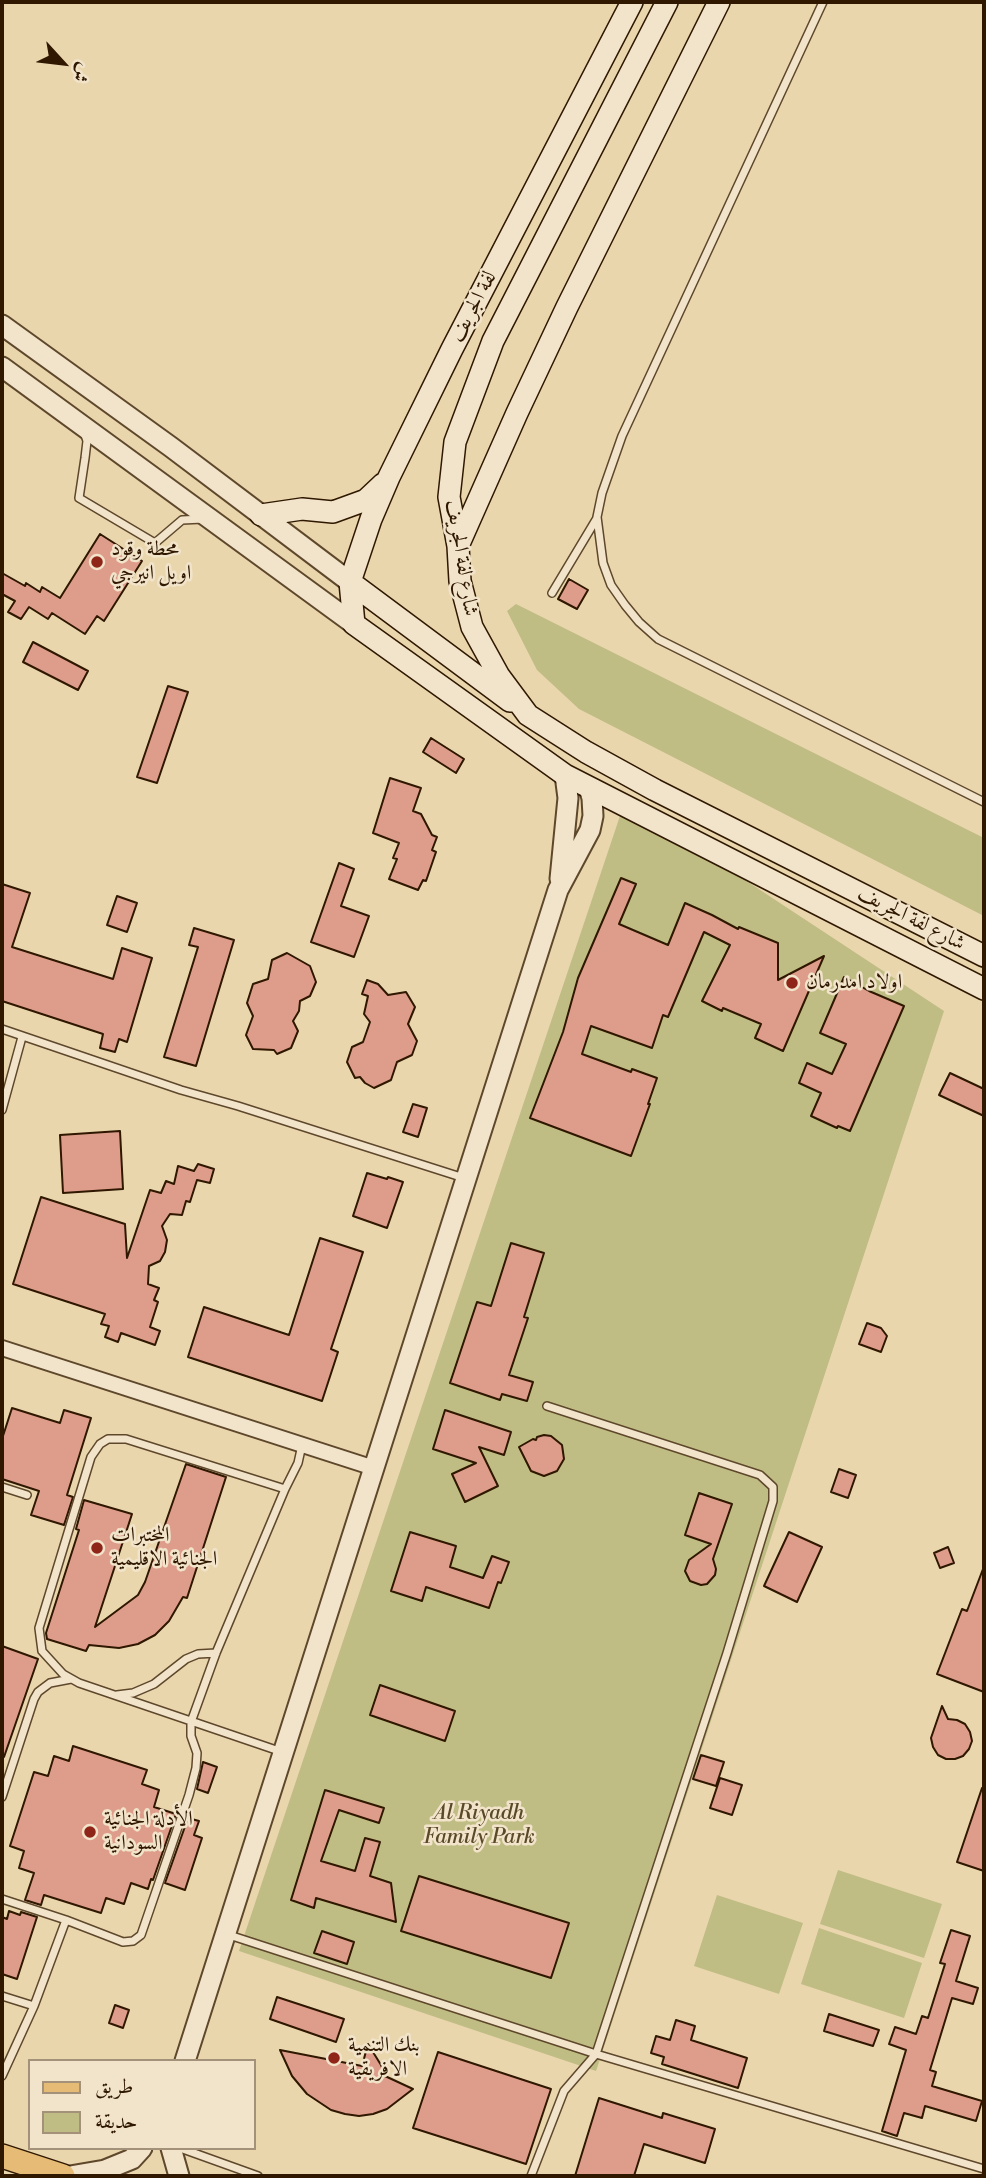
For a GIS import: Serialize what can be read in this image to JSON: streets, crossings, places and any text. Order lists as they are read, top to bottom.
{
  "streets": {
    "main road": ["لفة الجريف", "شارع لفة الجريف"]
  },
  "crossings": [
    ["لفة الجريف", "شارع لفة الجريف"]
  ],
  "parks": ["Al Riyadh Family Park"],
  "places": [
    "محطة وقود اويل انيرجي",
    "اولاد امدرمان",
    "المختبرات الجنائية الاقليمية",
    "الأدلة الجنائية السودانية",
    "بنك التنمية الافريقية"
  ],
  "legend": ["طريق", "حديقة"],
  "north": "bottom right"
}
